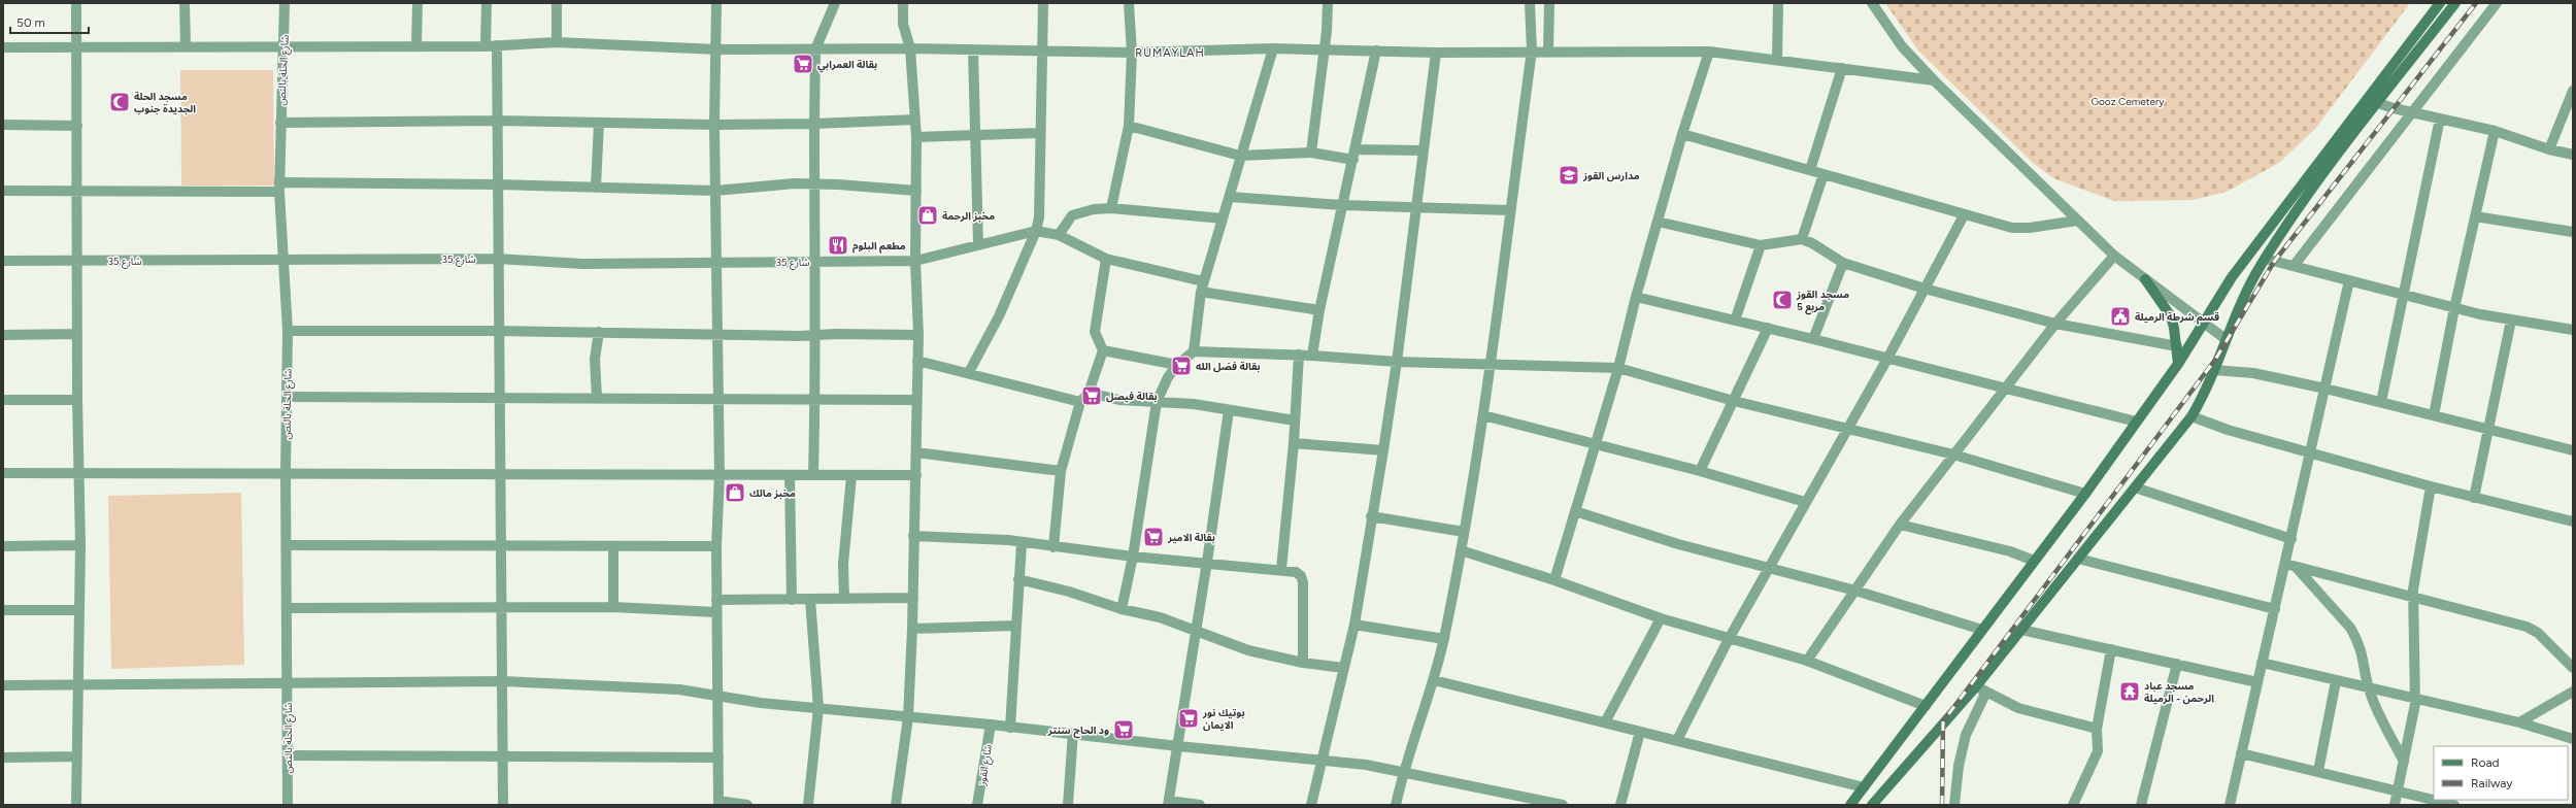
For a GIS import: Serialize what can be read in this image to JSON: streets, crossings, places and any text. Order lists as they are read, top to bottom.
{
  "streets": {
    "street": ["شارع الحلة بالنص", "شارع 35", "شارع القوز"]
  },
  "crossings": [
    ["شارع الحلة بالنص", "شارع 35"]
  ],
  "districts": ["RUMAYLAH"],
  "parks": ["Gooz Cemetery"],
  "places": {
    "supermarket": [
      "بقالة العمرابي",
      "بقالة فضل الله",
      "بقالة فيصل",
      "بقالة الامير",
      "بوتيك نور الايمان",
      "ود الحاج سنتر"
    ],
    "mosque": ["مسجد الحلة الجديدة جنوب", "مسجد القوز مربع 5"],
    "school or university": ["مدارس القوز"],
    "shop": ["مخبز الرحمة", "مخبز مالك"],
    "restaurant": ["مطعم البلوم"],
    "public building": ["قسم شرطة الرميلة"],
    "temple": ["مسجد عباد الرحمن - الرميلة"]
  },
  "legend": ["Road", "Railway"],
  "scale_bar": "50 m"
}
